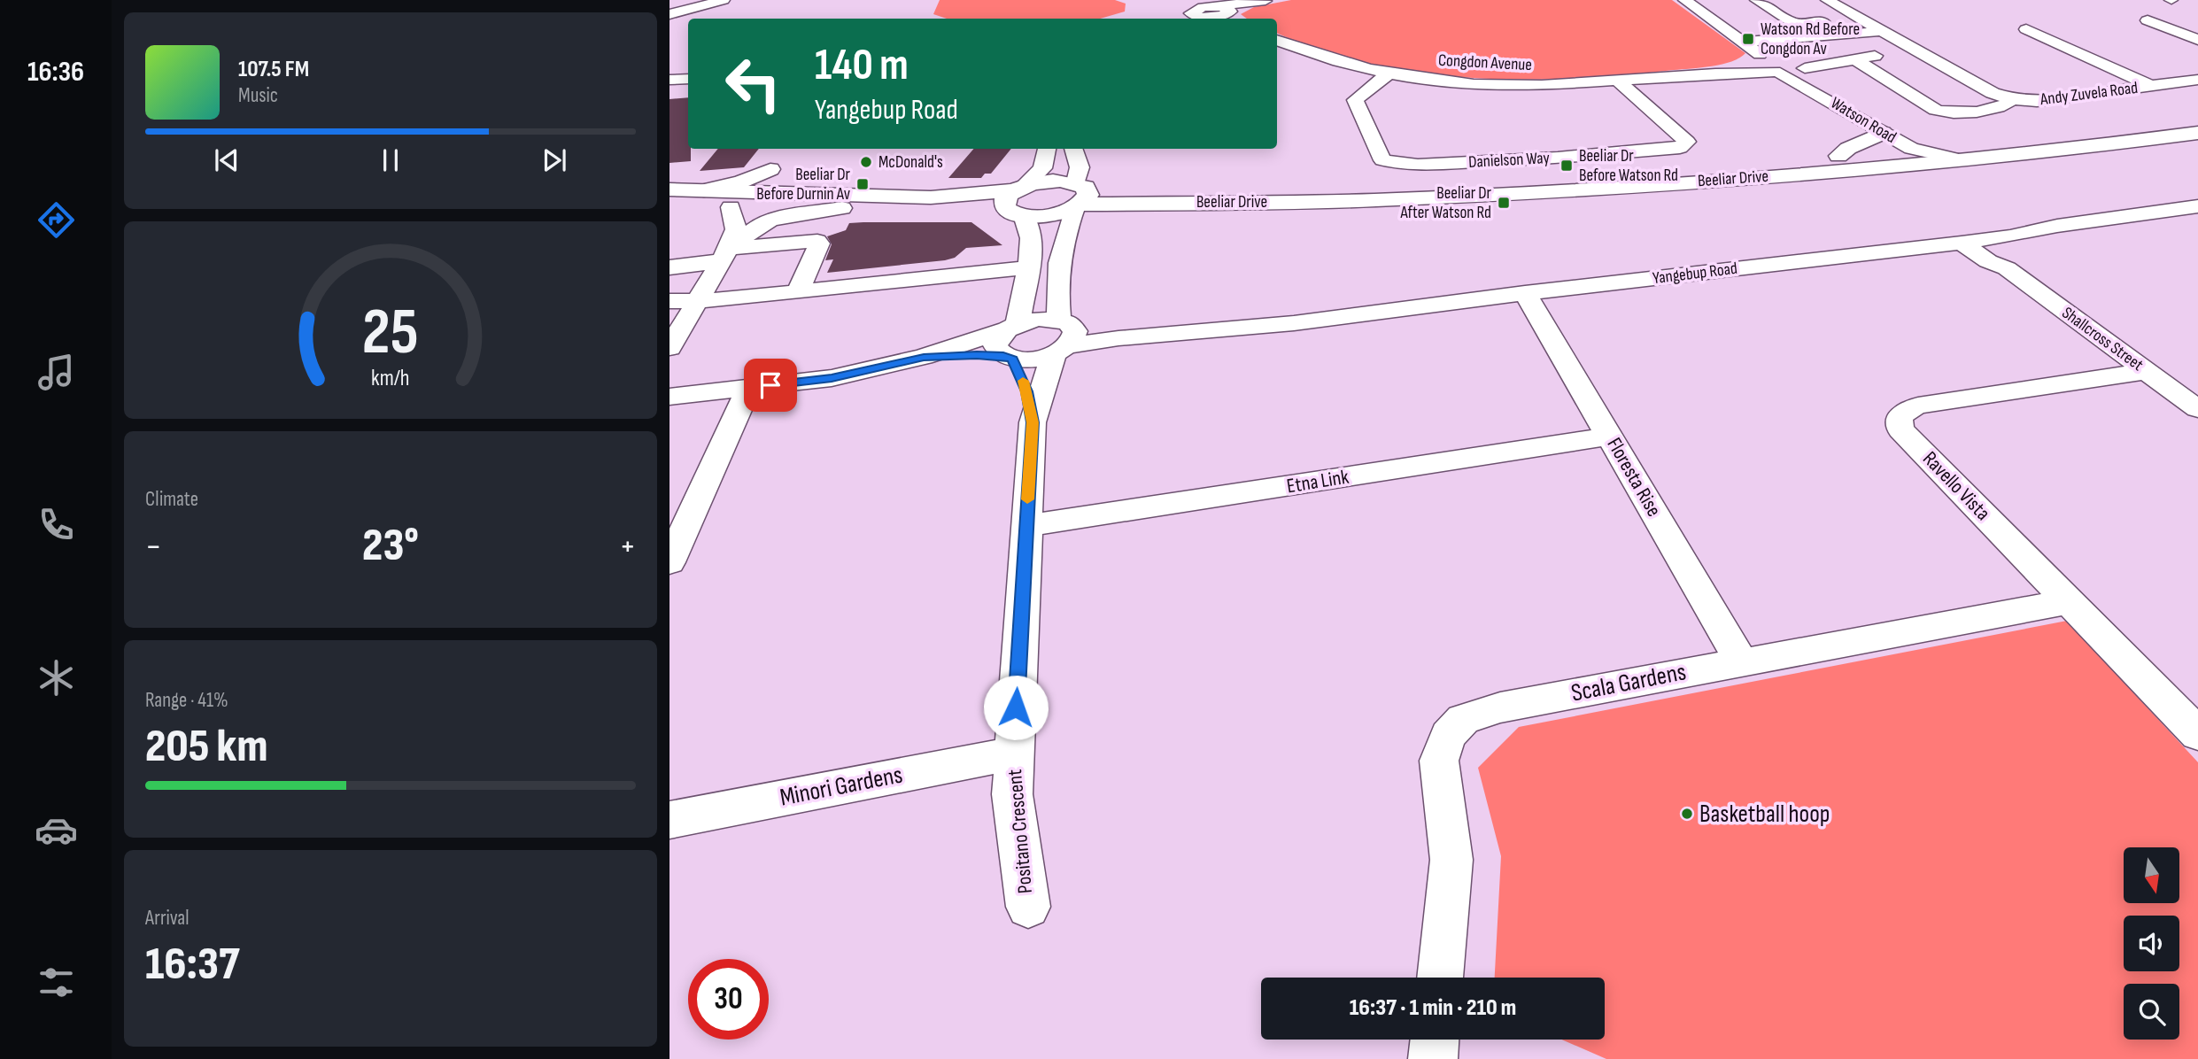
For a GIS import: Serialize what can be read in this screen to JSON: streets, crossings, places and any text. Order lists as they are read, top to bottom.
{
  "streets": {
    "highway": ["Beeliar Drive"],
    "street": [
      "Congdon Avenue",
      "Andy Zuvela Road",
      "Watson Road",
      "Danielson Way",
      "Yangebup Road",
      "Shallcross Street",
      "Floresta Rise",
      "Etna Link",
      "Ravello Vista",
      "Scala Gardens",
      "Minori Gardens",
      "Positano Crescent"
    ]
  },
  "crossings": [
    ["Congdon Avenue", "Andy Zuvela Road"],
    ["Congdon Avenue", "Watson Road"],
    ["Congdon Avenue", "Danielson Way"],
    ["Watson Road", "Beeliar Drive"],
    ["Yangebup Road", "Shallcross Street"],
    ["Yangebup Road", "Floresta Rise"],
    ["Yangebup Road", "Positano Crescent"],
    ["Shallcross Street", "Ravello Vista"],
    ["Floresta Rise", "Etna Link"],
    ["Floresta Rise", "Scala Gardens"],
    ["Etna Link", "Positano Crescent"],
    ["Ravello Vista", "Scala Gardens"],
    ["Minori Gardens", "Positano Crescent"]
  ],
  "places": {
    "transit": [
      "Watson Rd Before Congdon Av",
      "Beeliar Dr Before Watson Rd",
      "Beeliar Dr Before Durnin Av",
      "Beeliar Dr After Watson Rd"
    ],
    "other": ["McDonald's", "Basketball hoop"]
  },
  "north": "bottom",
  "page": {
    "tabs": "16:36",
    "turn": ["140 m", "Yangebup Road"],
    "song": ["107.5 FM", "Music"],
    "tile": [
      "Climate",
      ["Range · 41%", "205 km"],
      ["Arrival", "16:37"]
    ],
    "heat": ["−", "23°", "+"],
    "limit": "30",
    "trip": "16:37 · 1 min · 210 m",
    "gauge": ["25", "km/h"]
  }
}
